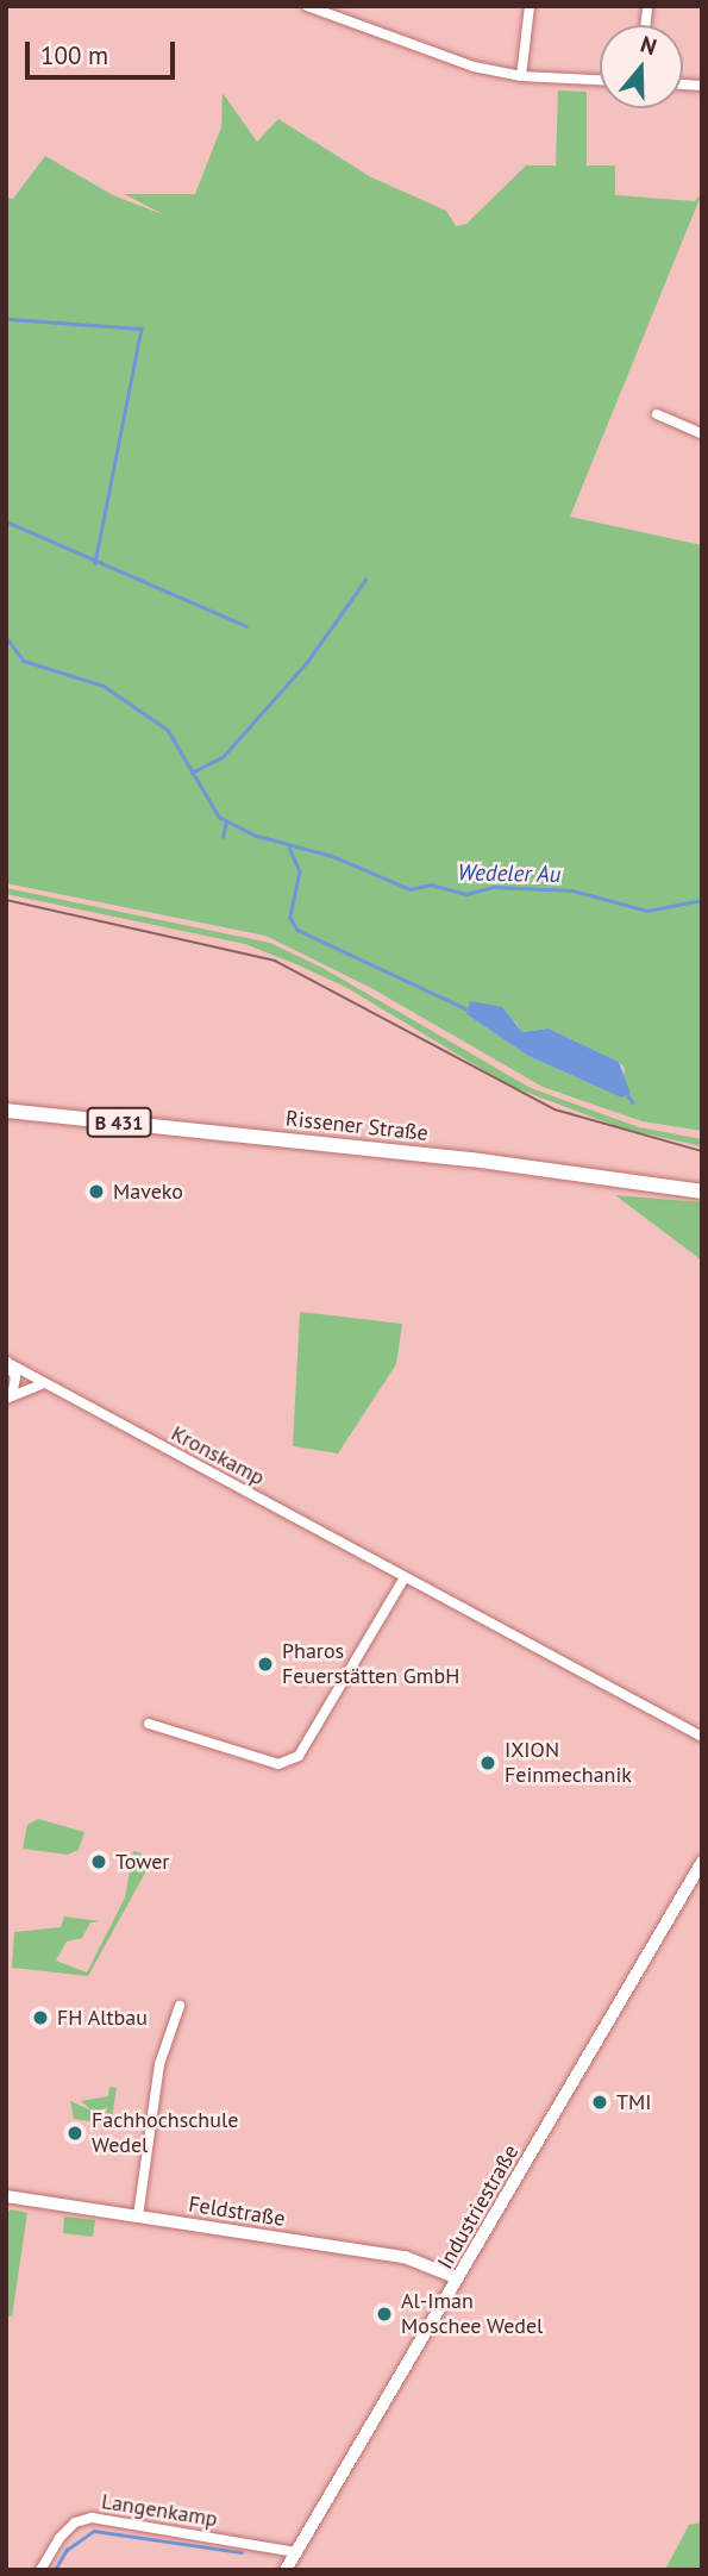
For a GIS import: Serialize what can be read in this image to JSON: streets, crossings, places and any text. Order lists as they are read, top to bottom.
{
  "streets": {
    "main road": ["B 431", "Rissener Straße"],
    "street": [
      "Kronskamp",
      "Industriestraße",
      "Feldstraße",
      "Langenkamp"
    ]
  },
  "crossings": [
    ["Industriestraße", "Feldstraße"],
    ["Industriestraße", "Langenkamp"]
  ],
  "water": ["Wedeler Au"],
  "places": [
    "Maveko",
    "Pharos Feuerstätten GmbH",
    "IXION Feinmechanik",
    "Tower",
    "FH Altbau",
    "TMI",
    "Fachhochschule Wedel",
    "Al-Iman Moschee Wedel"
  ],
  "scale_bar": "100 m",
  "north": "top"
}
